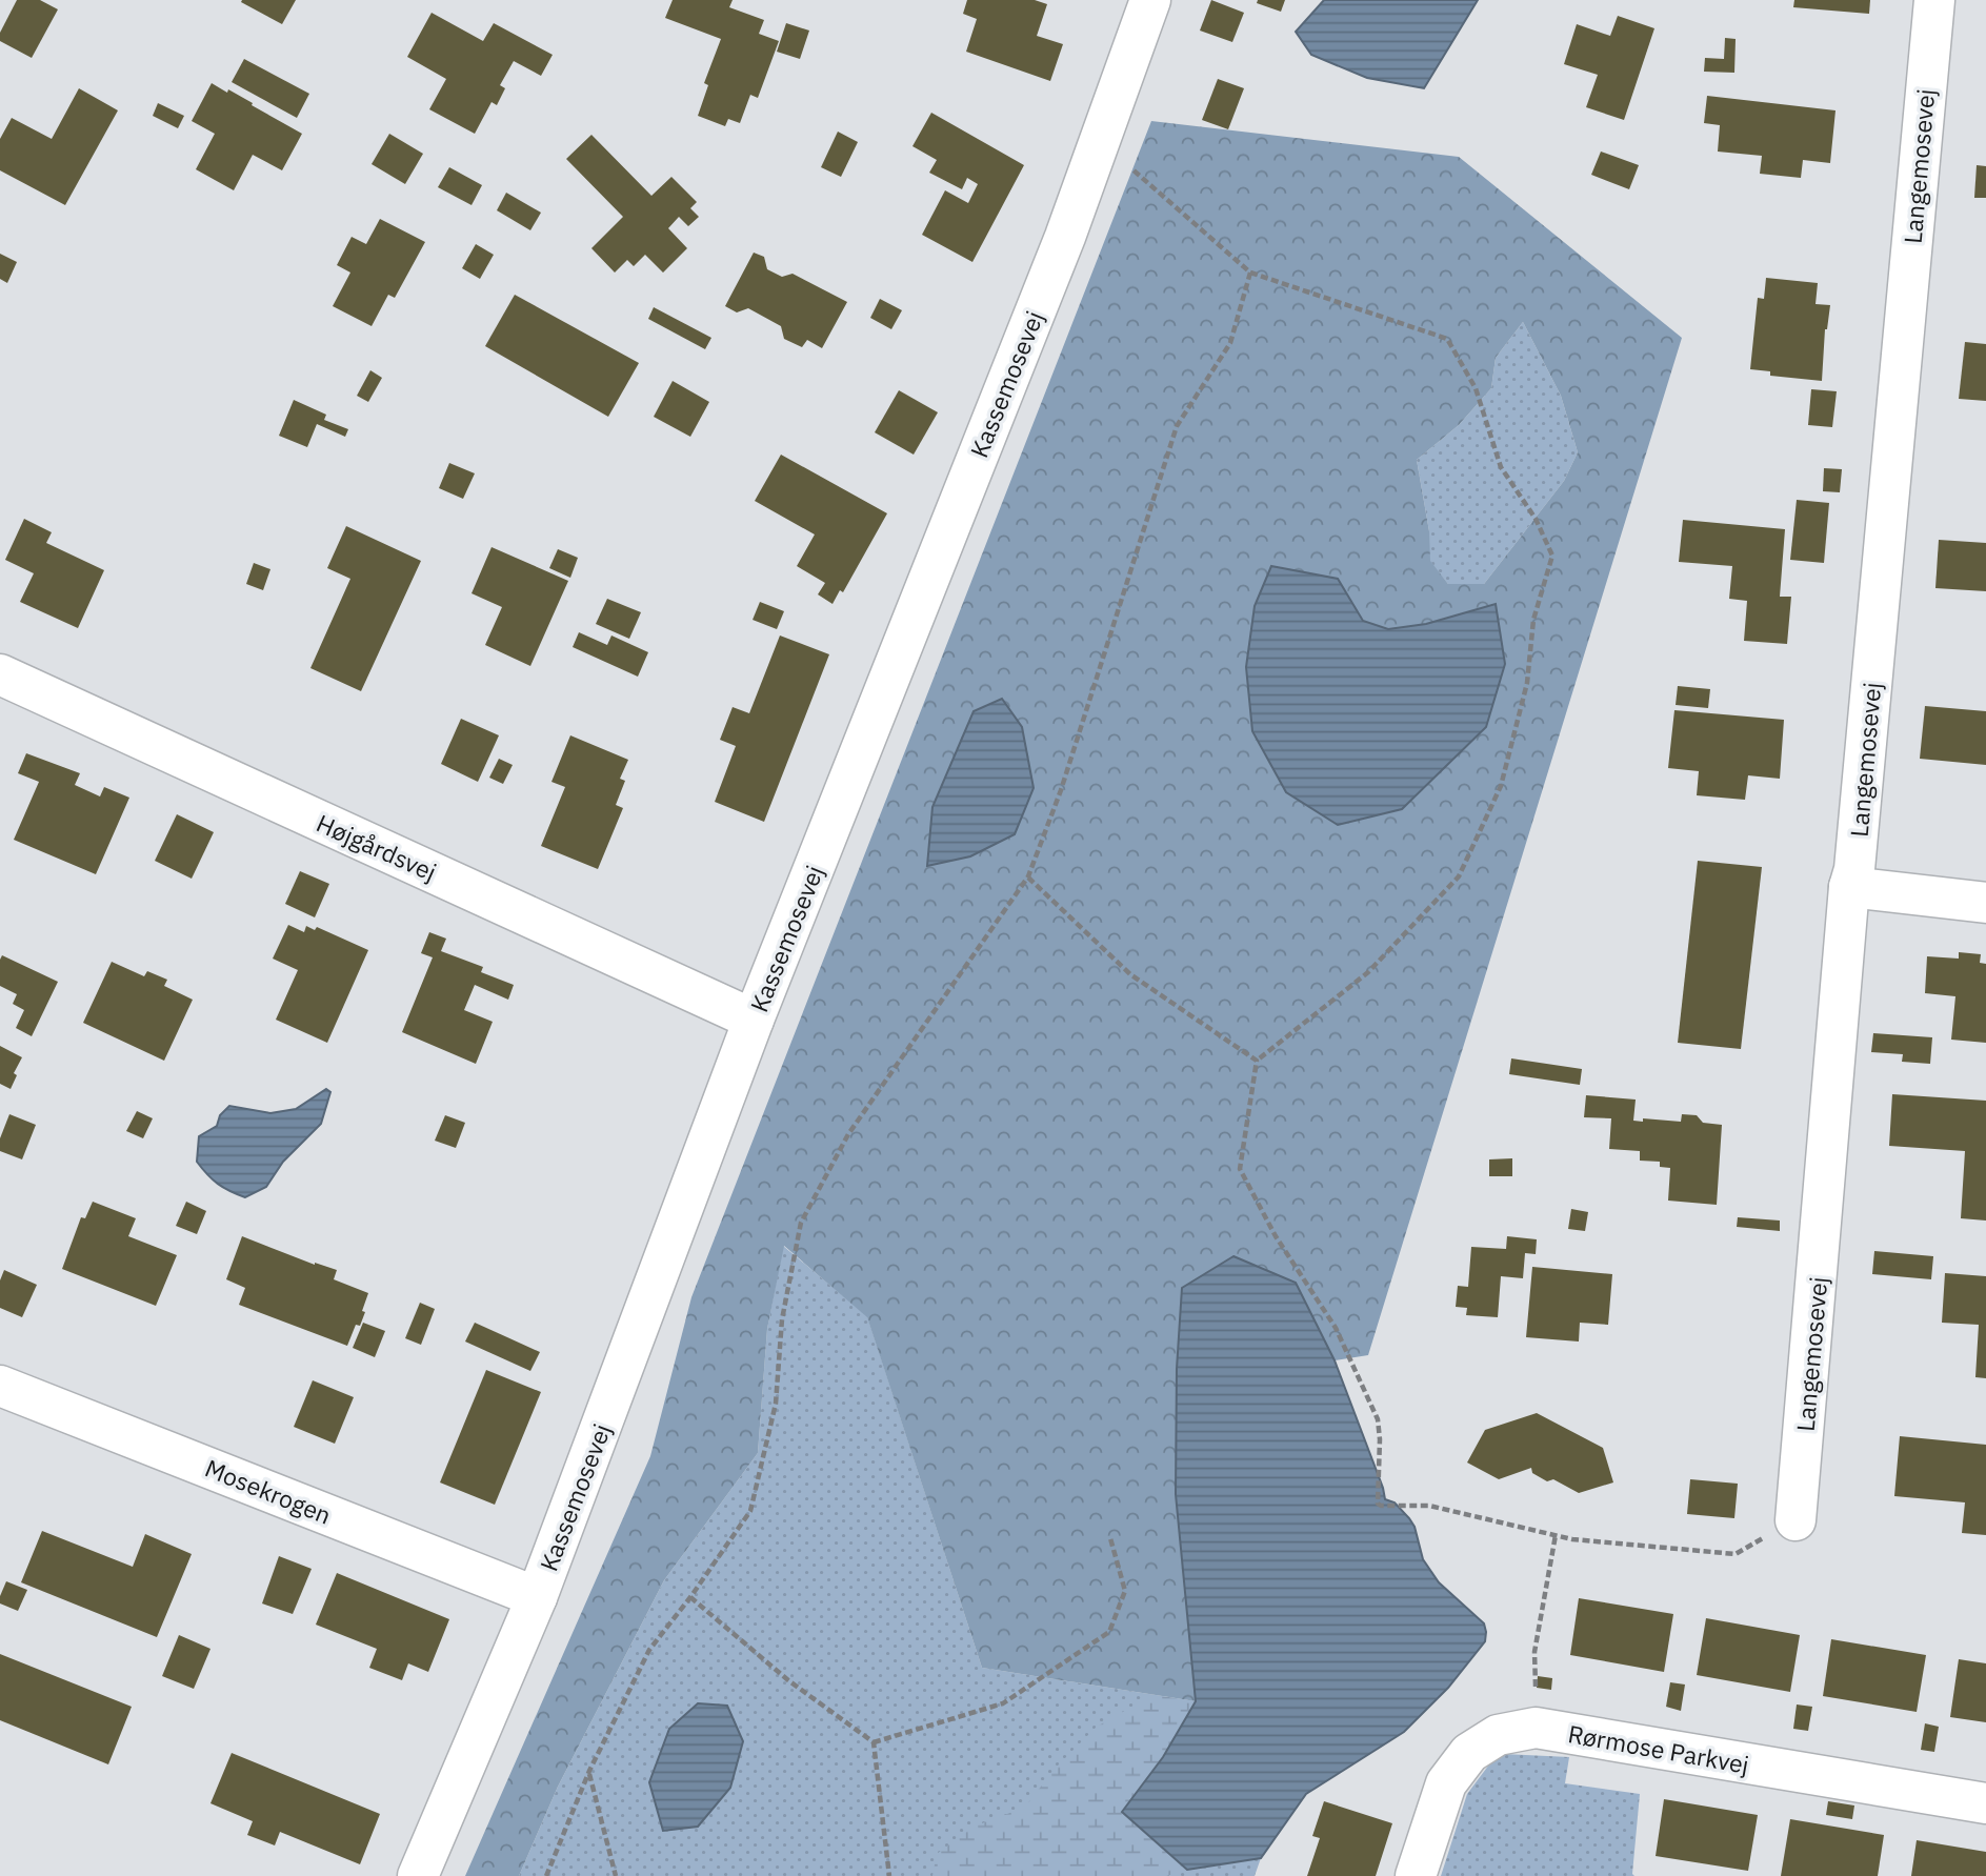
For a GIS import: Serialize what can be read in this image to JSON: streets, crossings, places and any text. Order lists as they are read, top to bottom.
{
  "streets": {
    "street": [
      "Langemosevej",
      "Kassemosevej",
      "Højgårdsvej",
      "Mosekrogen",
      "Rørmose Parkvej"
    ]
  },
  "crossings": [
    ["Kassemosevej", "Højgårdsvej"],
    ["Kassemosevej", "Mosekrogen"]
  ]
}
